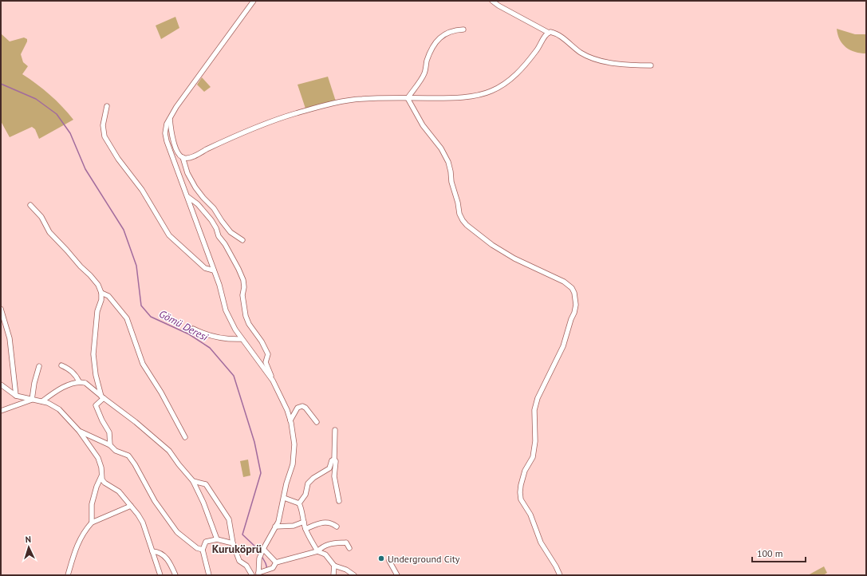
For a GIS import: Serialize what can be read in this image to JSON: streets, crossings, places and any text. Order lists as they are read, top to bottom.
{
  "districts": ["Kuruköprü"],
  "water": ["Gömü Deresi"],
  "places": ["Underground City"],
  "scale_bar": "100 m",
  "north": "top"
}
